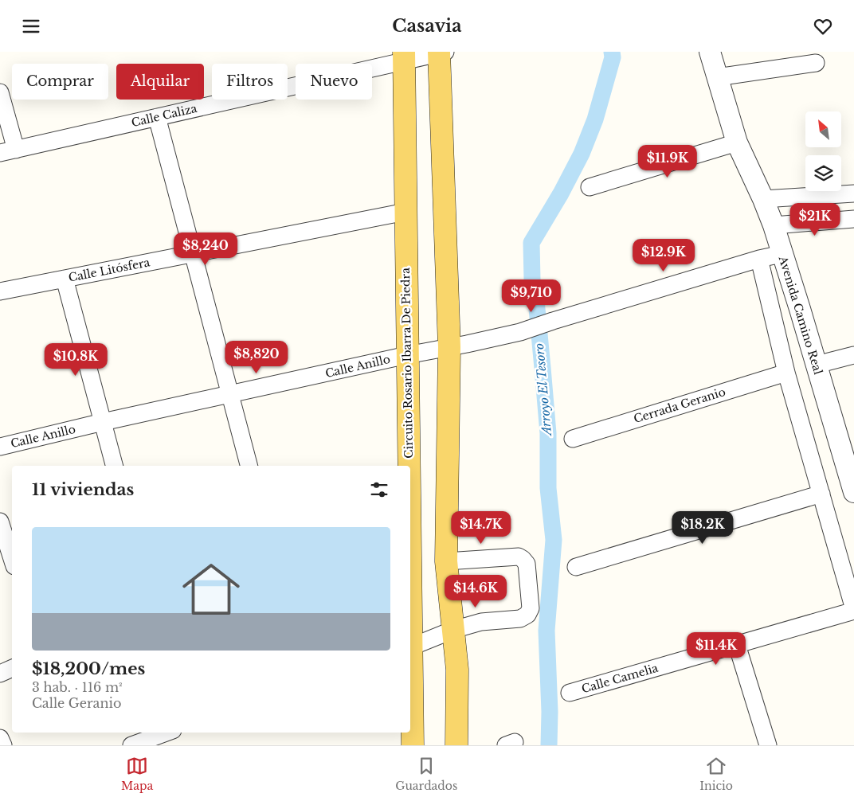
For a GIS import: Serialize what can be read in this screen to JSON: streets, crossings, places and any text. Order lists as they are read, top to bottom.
{
  "streets": {
    "main road": ["Circuito Rosario Ibarra De Piedra"],
    "street": [
      "Calle Caliza",
      "Calle Litósfera",
      "Avenida Camino Real",
      "Calle Anillo",
      "Cerrada Geranio",
      "Calle Camelia"
    ]
  },
  "crossings": [
    ["Calle Caliza", "Circuito Rosario Ibarra De Piedra"],
    ["Calle Litósfera", "Circuito Rosario Ibarra De Piedra"],
    ["Avenida Camino Real", "Calle Anillo"],
    ["Avenida Camino Real", "Cerrada Geranio"],
    ["Avenida Camino Real", "Calle Camelia"],
    ["Circuito Rosario Ibarra De Piedra", "Calle Anillo"]
  ],
  "water": ["Arroyo El Tesoro"],
  "north": "top left",
  "page": {
    "header": "Casavia",
    "chip": [
      "Comprar",
      "Alquilar",
      "Filtros",
      "Nuevo"
    ],
    "price": [
      "$11.9K",
      "$21K",
      "$8,240",
      "$12.9K",
      "$9,710",
      "$8,820",
      "$10.8K",
      "$14.7K",
      "$18.2K",
      "$14.6K",
      "$11.4K"
    ],
    "heading": "11 viviendas",
    "list": [
      {
        "name": "$18,200/mes",
        "note": "3 hab. · 116 m² · Calle Geranio"
      }
    ],
    "tabs": ["Mapa", "Guardados", "Inicio"]
  }
}
